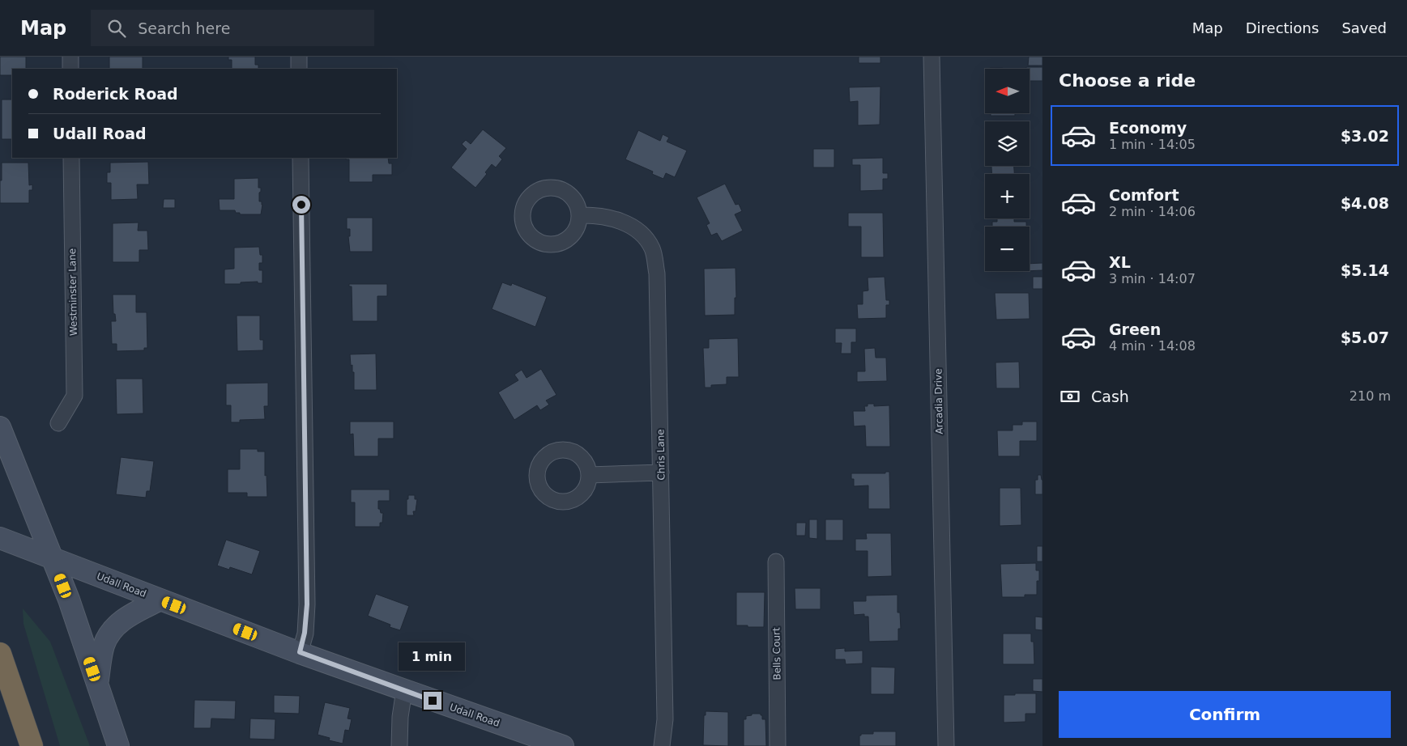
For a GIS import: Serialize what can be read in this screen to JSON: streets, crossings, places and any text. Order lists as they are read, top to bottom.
{
  "streets": {
    "main road": ["Udall Road"],
    "street": [
      "Westminster Lane",
      "Arcadia Drive",
      "Chris Lane",
      "Bells Court"
    ]
  },
  "north": "left",
  "page": {
    "header": "Map",
    "search": "Search here",
    "nav": ["Map", "Directions", "Saved"],
    "heading": "Choose a ride",
    "map_buttons": ["+", "−"],
    "banner": ["Roderick Road", "Udall Road"],
    "list": [
      {
        "name": "Economy",
        "note": "1 min · 14:05",
        "value": "$3.02"
      },
      {
        "name": "Comfort",
        "note": "2 min · 14:06",
        "value": "$4.08"
      },
      {
        "name": "XL",
        "note": "3 min · 14:07",
        "value": "$5.14"
      },
      {
        "name": "Green",
        "note": "4 min · 14:08",
        "value": "$5.07"
      }
    ],
    "pay": ["Cash", "210 m"],
    "bubble": "1 min",
    "buttons": "Confirm"
  }
}
